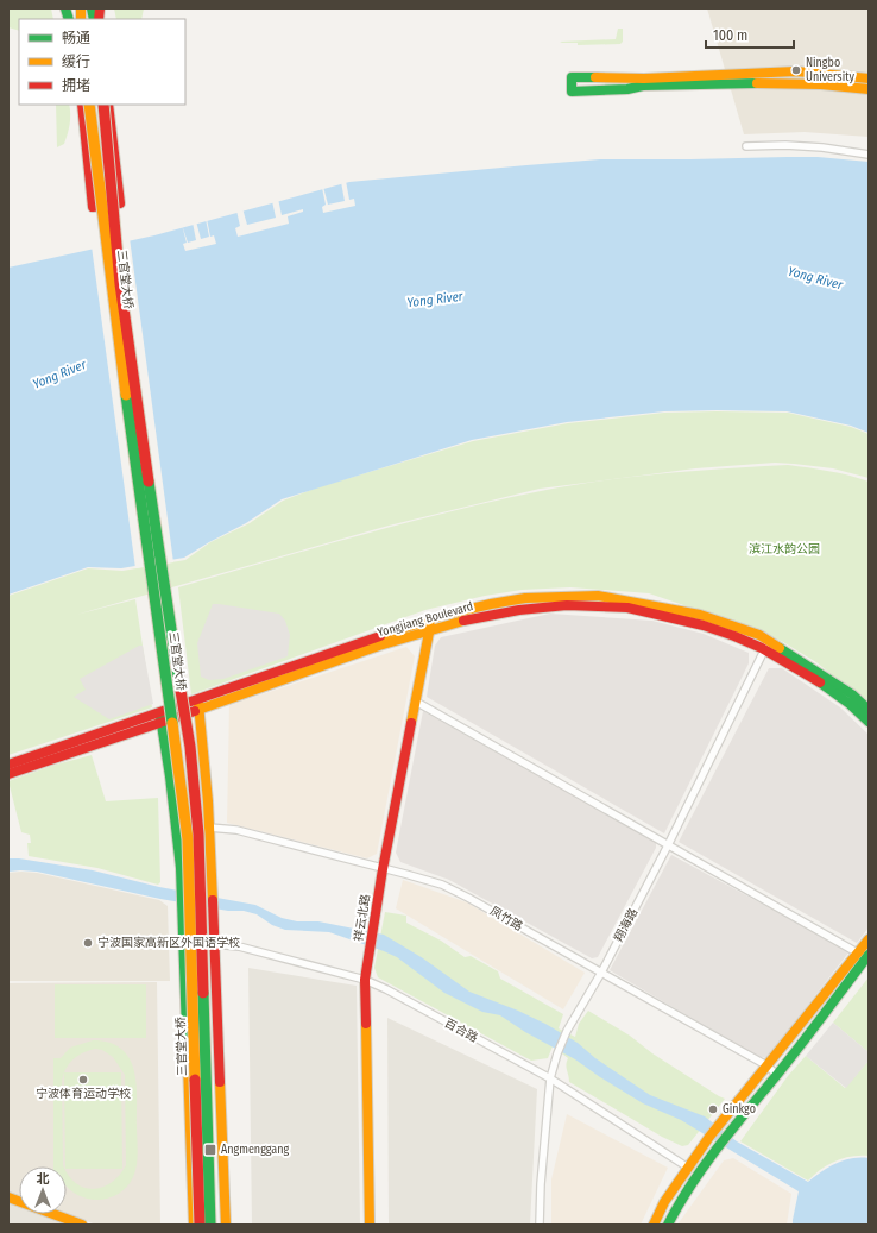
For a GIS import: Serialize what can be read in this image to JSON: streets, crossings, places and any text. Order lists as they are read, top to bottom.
{
  "streets": {
    "main road": ["三官堂大桥", "Yongjiang Boulevard", "祥云北路"],
    "street": ["凤竹路", "翔海路", "百合路"]
  },
  "crossings": [
    ["Yongjiang Boulevard", "祥云北路"],
    ["Yongjiang Boulevard", "翔海路"],
    ["祥云北路", "凤竹路"],
    ["祥云北路", "百合路"],
    ["凤竹路", "翔海路"],
    ["翔海路", "百合路"]
  ],
  "water": ["Yong River"],
  "parks": ["滨江水韵公园"],
  "places": {
    "other": [
      "Ningbo University",
      "宁波国家高新区外国语学校",
      "宁波体育运动学校",
      "Ginkgo"
    ],
    "transit": ["Angmenggang"]
  },
  "legend": ["畅通", "缓行", "拥堵"],
  "scale_bar": "100 m",
  "north": "top"
}
